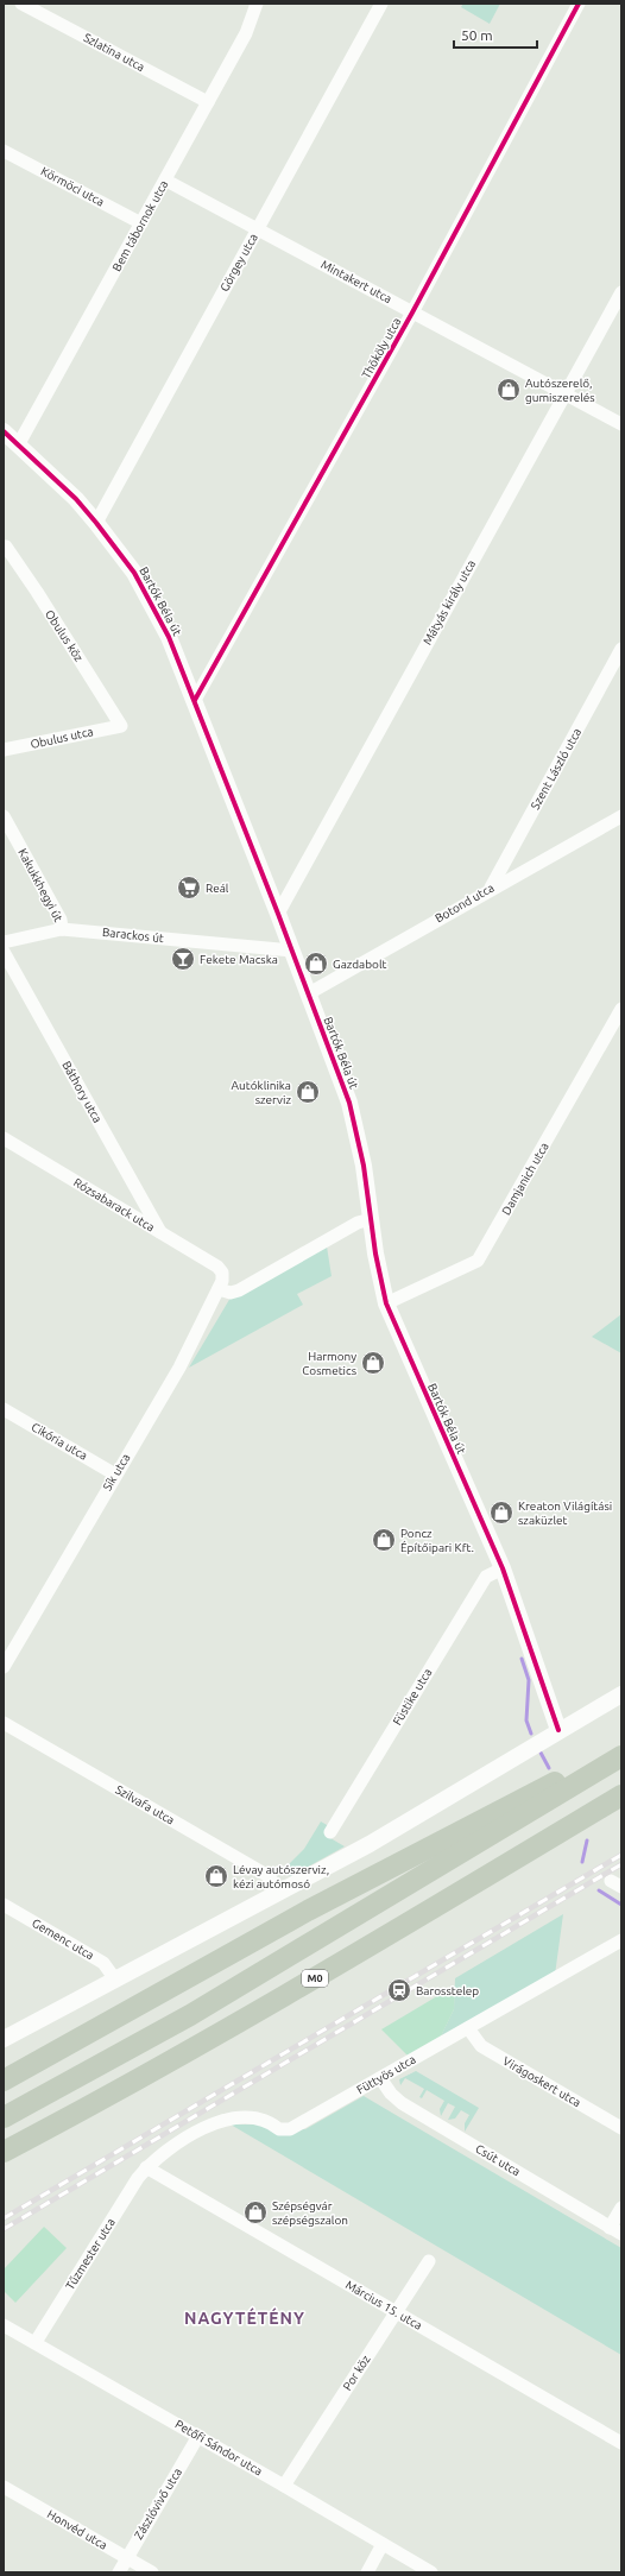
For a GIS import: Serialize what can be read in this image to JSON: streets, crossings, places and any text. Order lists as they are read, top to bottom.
{
  "streets": {
    "highway": ["M0"],
    "street": [
      "Szlatina utca",
      "Körmöci utca",
      "Bem tábornok utca",
      "Görgey utca",
      "Mintakert utca",
      "Thököly utca",
      "Bartók Béla út",
      "Mátyás király utca",
      "Obulus köz",
      "Obulus utca",
      "Szent László utca",
      "Kakukkhegyi út",
      "Botond utca",
      "Barackos út",
      "Báthory utca",
      "Damjanich utca",
      "Rózsabarack utca",
      "Cikória utca",
      "Sík utca",
      "Füstike utca",
      "Szilvafa utca",
      "Gemenc utca",
      "Füttyös utca",
      "Virágoskert utca",
      "Csút utca",
      "Tűzmester utca",
      "Március 15. utca",
      "Por köz",
      "Petőfi Sándor utca",
      "Zászlóvivő utca",
      "Honvéd utca"
    ]
  },
  "crossings": [
    ["Szlatina utca", "Bem tábornok utca"],
    ["Körmöci utca", "Bem tábornok utca"],
    ["Bem tábornok utca", "Mintakert utca"],
    ["Bem tábornok utca", "Bartók Béla út"],
    ["Görgey utca", "Mintakert utca"],
    ["Görgey utca", "Bartók Béla út"],
    ["Mintakert utca", "Thököly utca"],
    ["Mintakert utca", "Mátyás király utca"],
    ["Thököly utca", "Bartók Béla út"],
    ["Bartók Béla út", "Mátyás király utca"],
    ["Bartók Béla út", "Botond utca"],
    ["Bartók Béla út", "Barackos út"],
    ["Bartók Béla út", "Damjanich utca"],
    ["Bartók Béla út", "Füstike utca"],
    ["Obulus köz", "Obulus utca"],
    ["Szent László utca", "Botond utca"],
    ["Kakukkhegyi út", "Barackos út"],
    ["Báthory utca", "Rózsabarack utca"],
    ["Rózsabarack utca", "Sík utca"],
    ["Cikória utca", "Sík utca"],
    ["Füttyös utca", "Virágoskert utca"],
    ["Füttyös utca", "Csút utca"],
    ["Füttyös utca", "Tűzmester utca"],
    ["Füttyös utca", "Március 15. utca"],
    ["Tűzmester utca", "Március 15. utca"],
    ["Tűzmester utca", "Petőfi Sándor utca"],
    ["Március 15. utca", "Por köz"],
    ["Por köz", "Petőfi Sándor utca"],
    ["Petőfi Sándor utca", "Zászlóvivő utca"],
    ["Zászlóvivő utca", "Honvéd utca"]
  ],
  "districts": ["NAGYTÉTÉNY"],
  "places": {
    "shop": [
      "Autószerelő, gumiszerelés",
      "Gazdabolt",
      "Autóklinika szerviz",
      "Harmony Cosmetics",
      "Kreaton Világítási szaküzlet",
      "Poncz Építőipari Kft.",
      "Lévay autószerviz, kézi autómosó",
      "Szépségvár szépségszalon"
    ],
    "supermarket": ["Reál"],
    "bar": ["Fekete Macska"],
    "station": ["Barosstelep"]
  },
  "scale_bar": "50 m"
}
